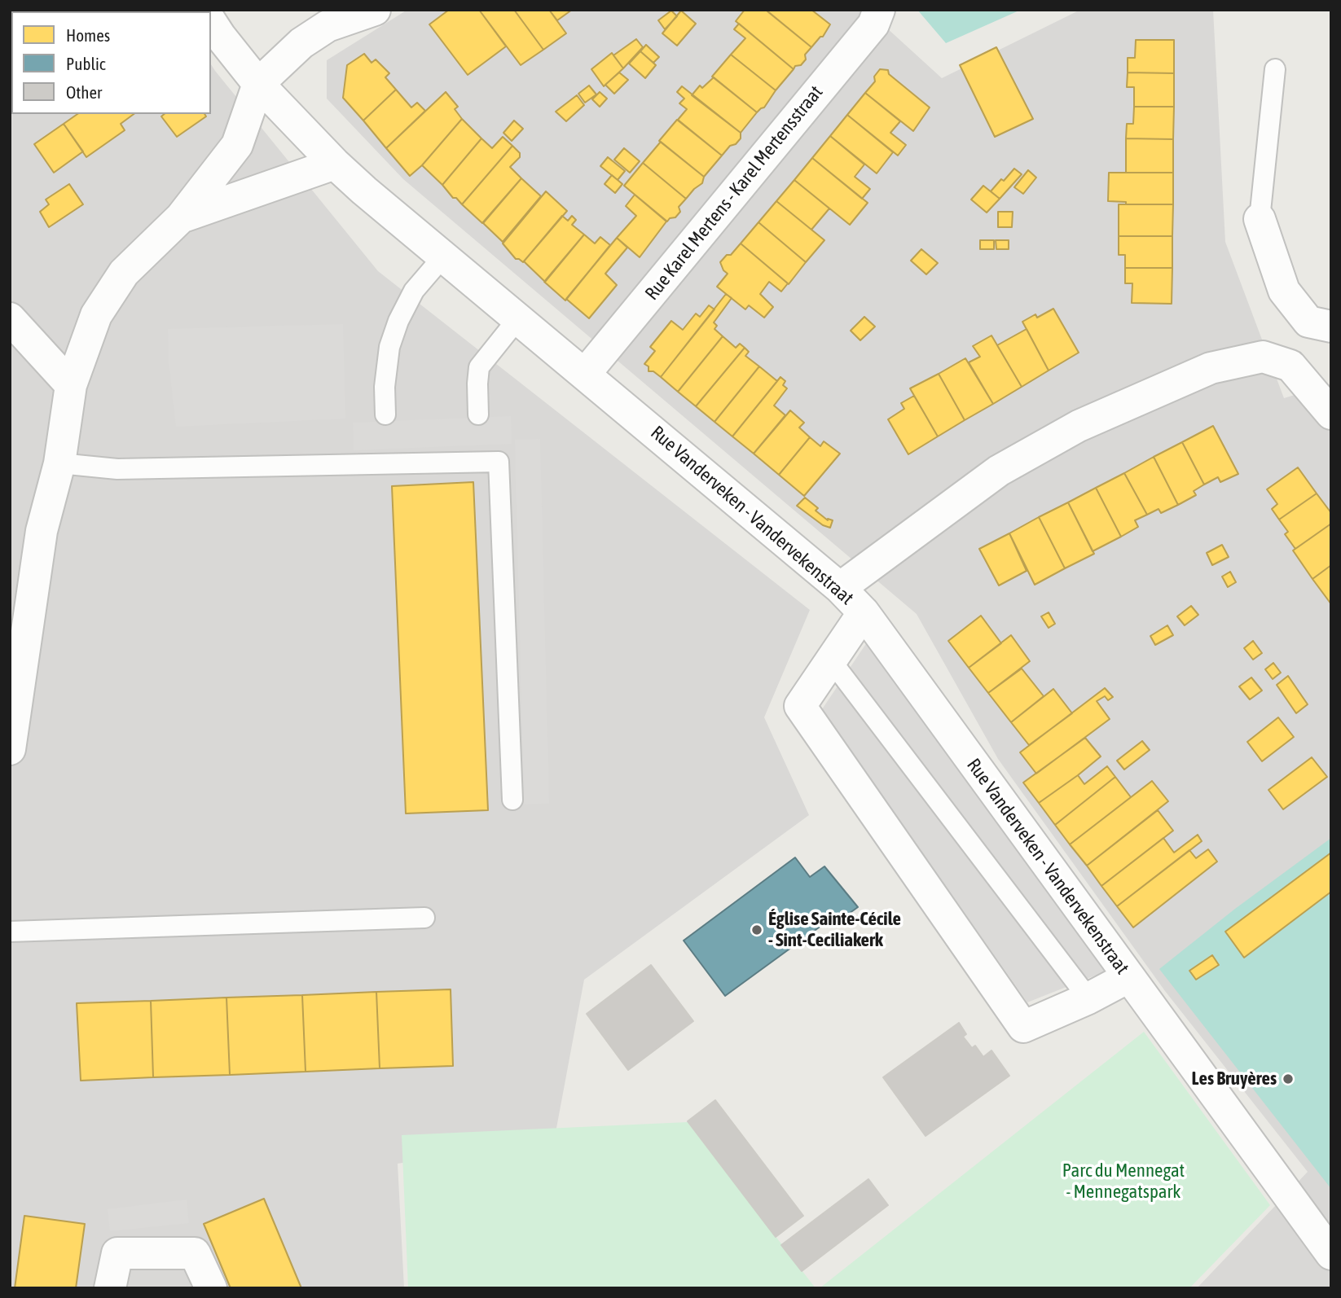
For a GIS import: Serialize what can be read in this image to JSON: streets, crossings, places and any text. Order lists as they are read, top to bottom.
{
  "streets": {
    "street": ["Rue Karel Mertens - Karel Mertensstraat", "Rue Vanderveken - Vandervekenstraat"]
  },
  "crossings": [
    ["Rue Karel Mertens - Karel Mertensstraat", "Rue Vanderveken - Vandervekenstraat"]
  ],
  "parks": ["Parc du Mennegat - Mennegatspark"],
  "places": ["Église Sainte-Cécile - Sint-Ceciliakerk", "Les Bruyères"],
  "legend": ["Homes", "Public", "Other"]
}
